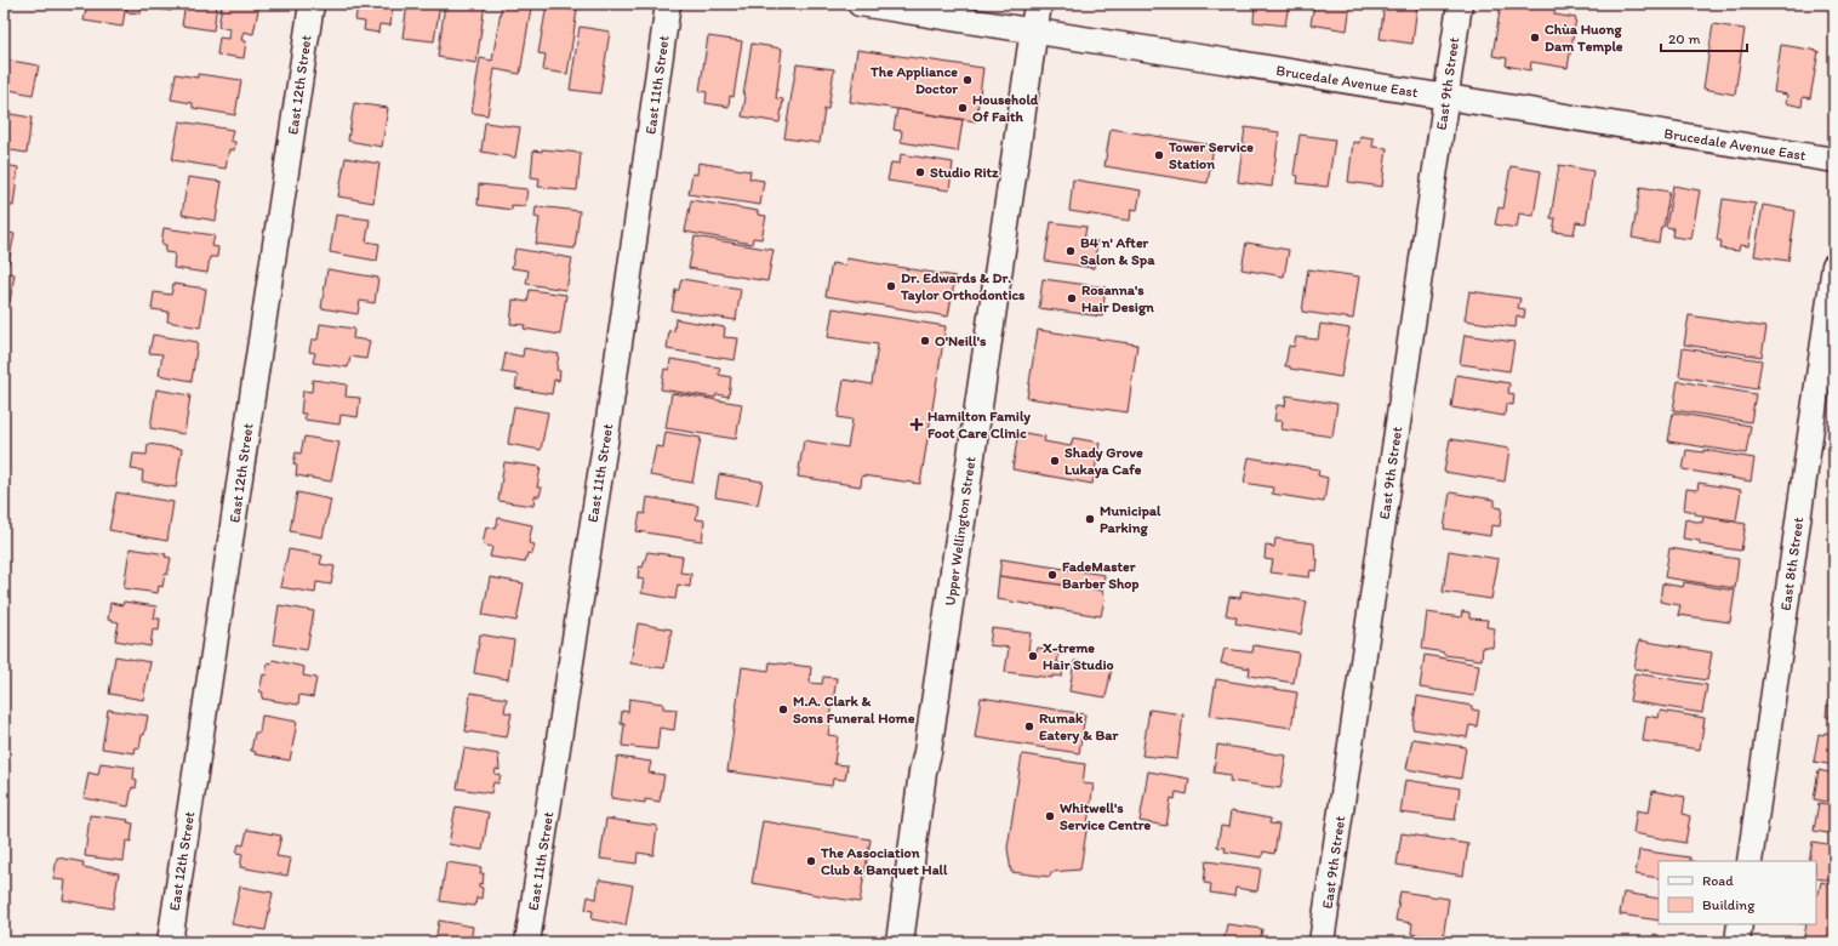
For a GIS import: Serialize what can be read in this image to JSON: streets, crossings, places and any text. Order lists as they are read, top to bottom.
{
  "streets": {
    "main road": ["Upper Wellington Street"],
    "street": [
      "Brucedale Avenue East",
      "East 9th Street",
      "East 12th Street",
      "East 11th Street",
      "East 8th Street"
    ]
  },
  "crossings": [
    ["Brucedale Avenue East", "East 9th Street"],
    ["Brucedale Avenue East", "Upper Wellington Street"]
  ],
  "places": {
    "other": [
      "Chùa Huong Dam Temple",
      "The Appliance Doctor",
      "Household Of Faith",
      "Tower Service Station",
      "Studio Ritz",
      "B4 n' After Salon & Spa",
      "Dr. Edwards & Dr. Taylor Orthodontics",
      "Rosanna's Hair Design",
      "O'Neill's",
      "Shady Grove Lukaya Cafe",
      "Municipal Parking",
      "FadeMaster Barber Shop",
      "X-treme Hair Studio",
      "M.A. Clark & Sons Funeral Home",
      "Rumak Eatery & Bar",
      "Whitwell's Service Centre",
      "The Association Club & Banquet Hall"
    ],
    "health": ["Hamilton Family Foot Care Clinic"]
  },
  "legend": ["Road", "Building"],
  "scale_bar": "20 m"
}
